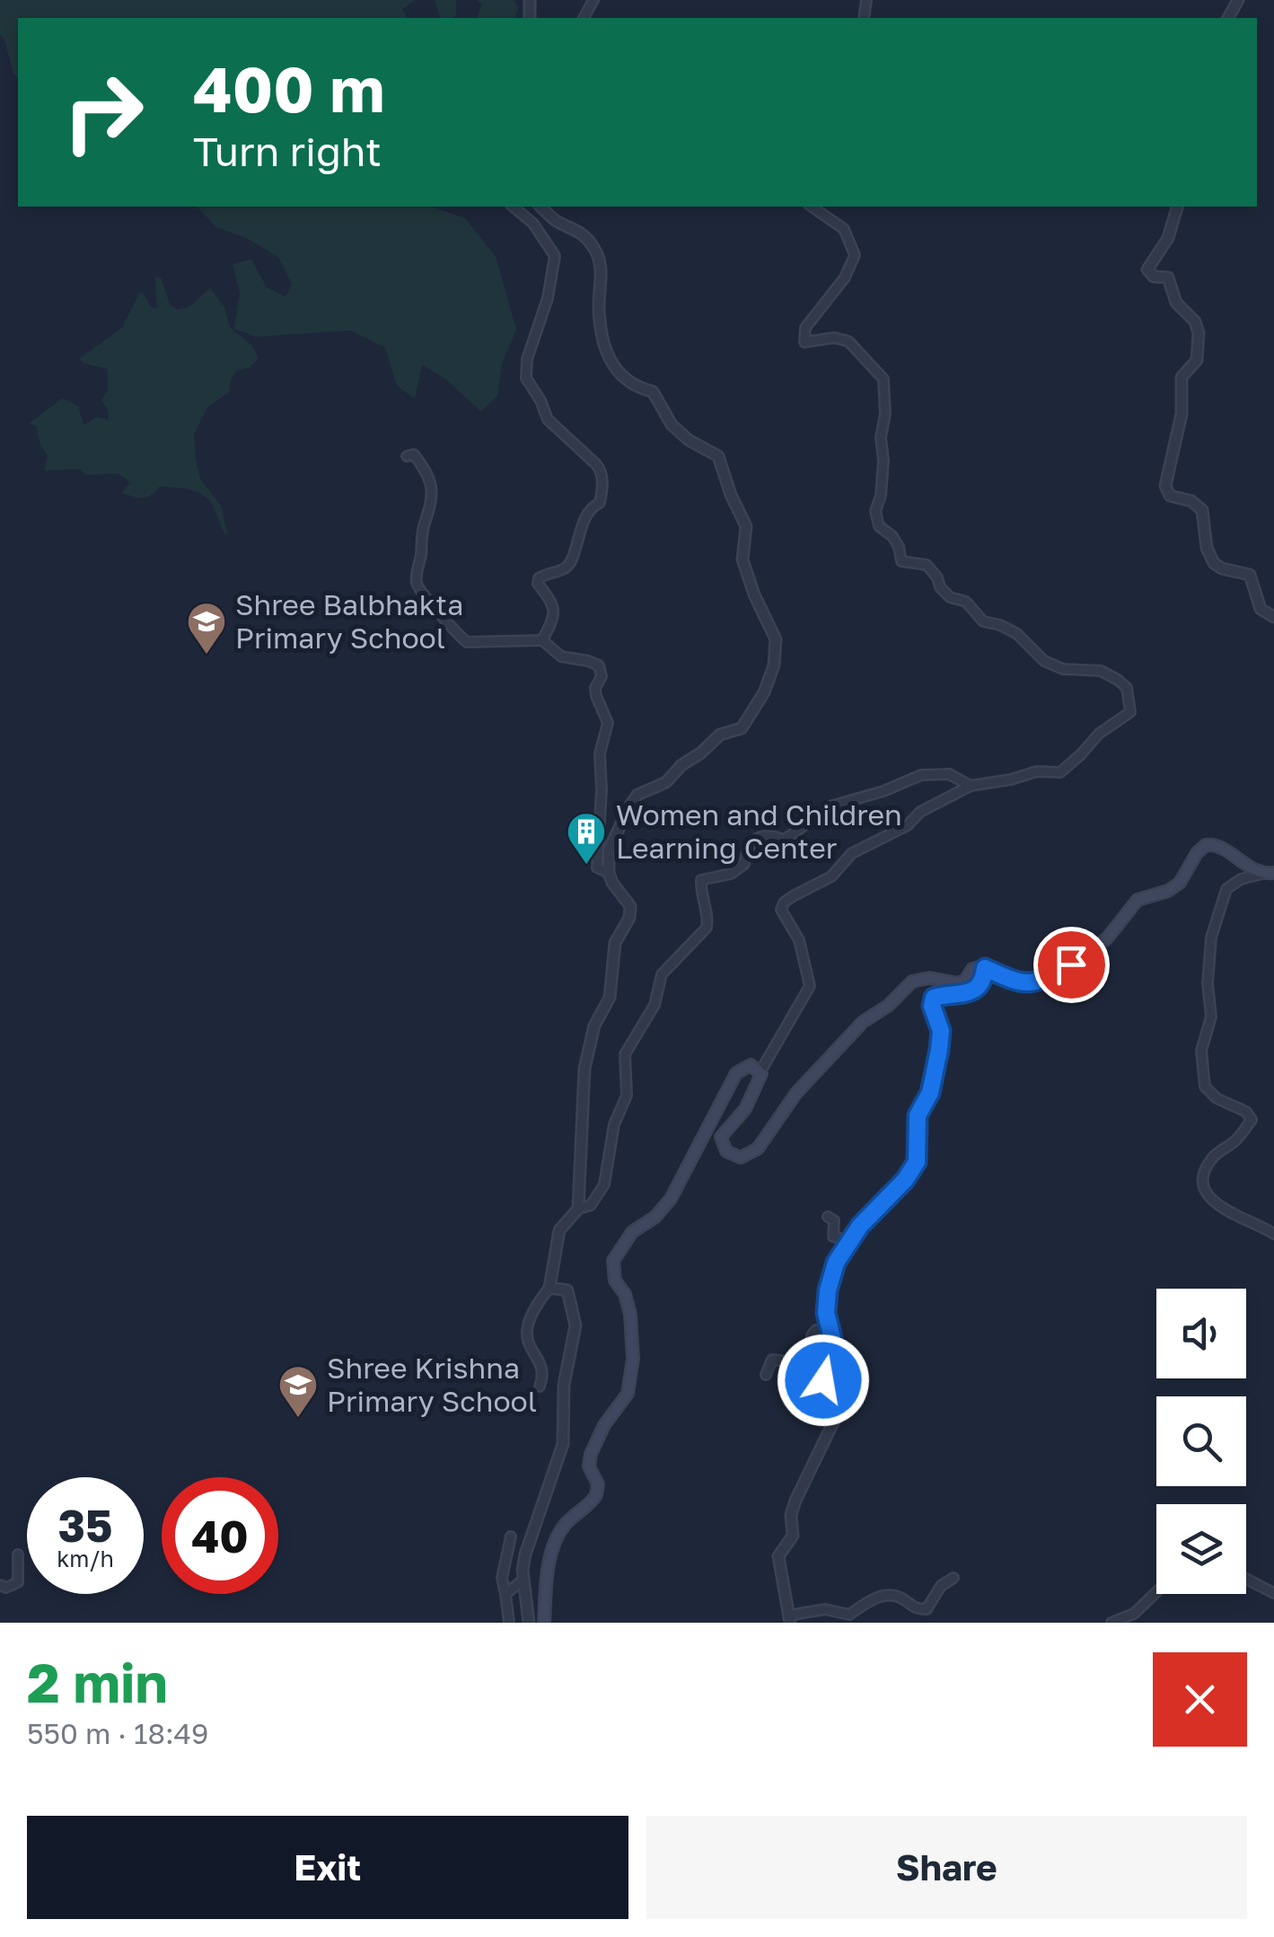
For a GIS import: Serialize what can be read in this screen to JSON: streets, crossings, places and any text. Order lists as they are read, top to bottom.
{
  "places": {
    "school or university": ["Shree Balbhakta Primary School", "Shree Krishna Primary School"],
    "building": ["Women and Children Learning Center"]
  },
  "page": {
    "turn": ["400 m", "Turn right"],
    "speed": "35 km/h",
    "limit": "40",
    "heading": ["2 min", "550 m · 18:49"],
    "buttons": ["Exit", "Share"]
  }
}
